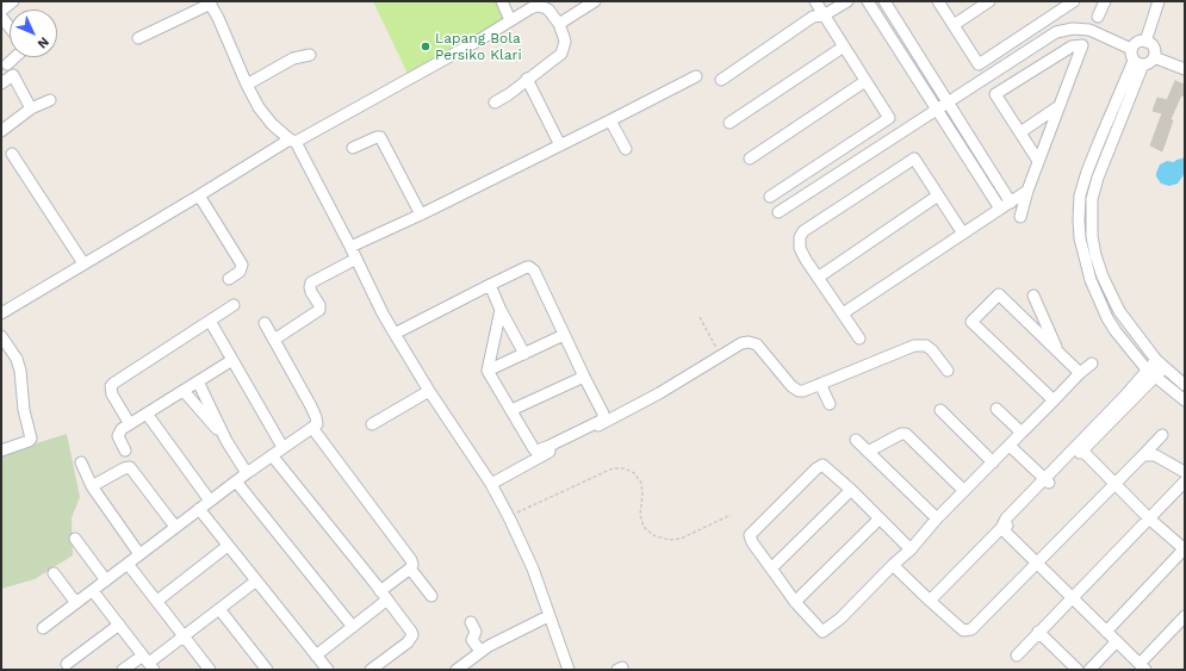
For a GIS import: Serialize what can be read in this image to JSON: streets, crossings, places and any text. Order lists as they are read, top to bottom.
{
  "places": ["Lapang Bola Persiko Klari"],
  "north": "bottom right"
}
